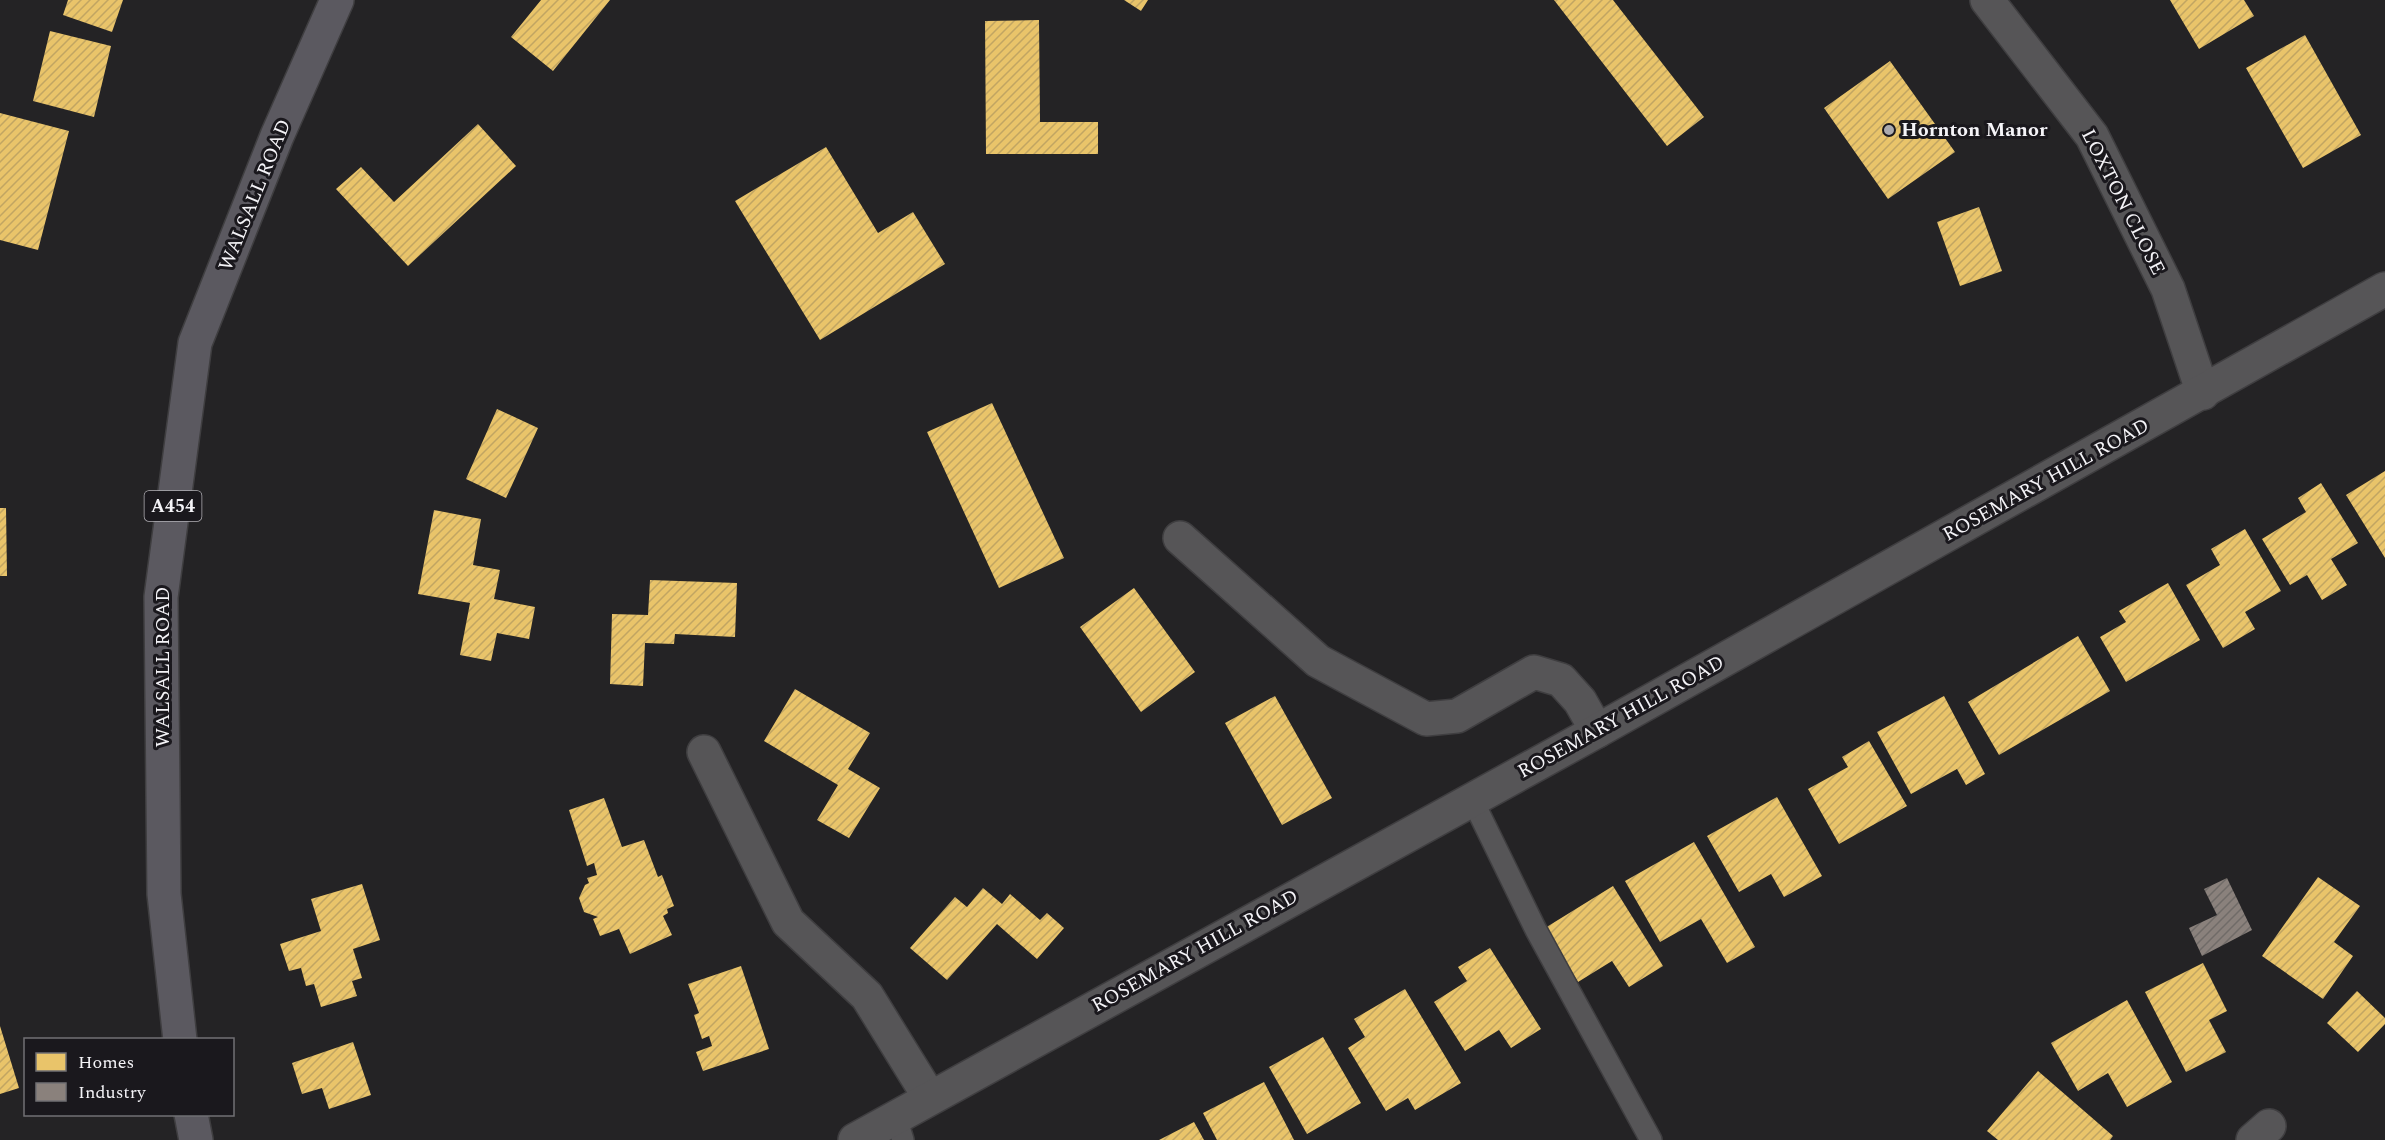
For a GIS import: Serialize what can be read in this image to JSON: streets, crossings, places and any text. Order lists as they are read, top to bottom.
{
  "streets": {
    "main road": [
      "WALSALL ROAD",
      "LOXTON CLOSE",
      "ROSEMARY HILL ROAD",
      "A454"
    ]
  },
  "crossings": [
    ["LOXTON CLOSE", "ROSEMARY HILL ROAD"]
  ],
  "places": ["Hornton Manor"],
  "legend": ["Homes", "Industry"]
}
